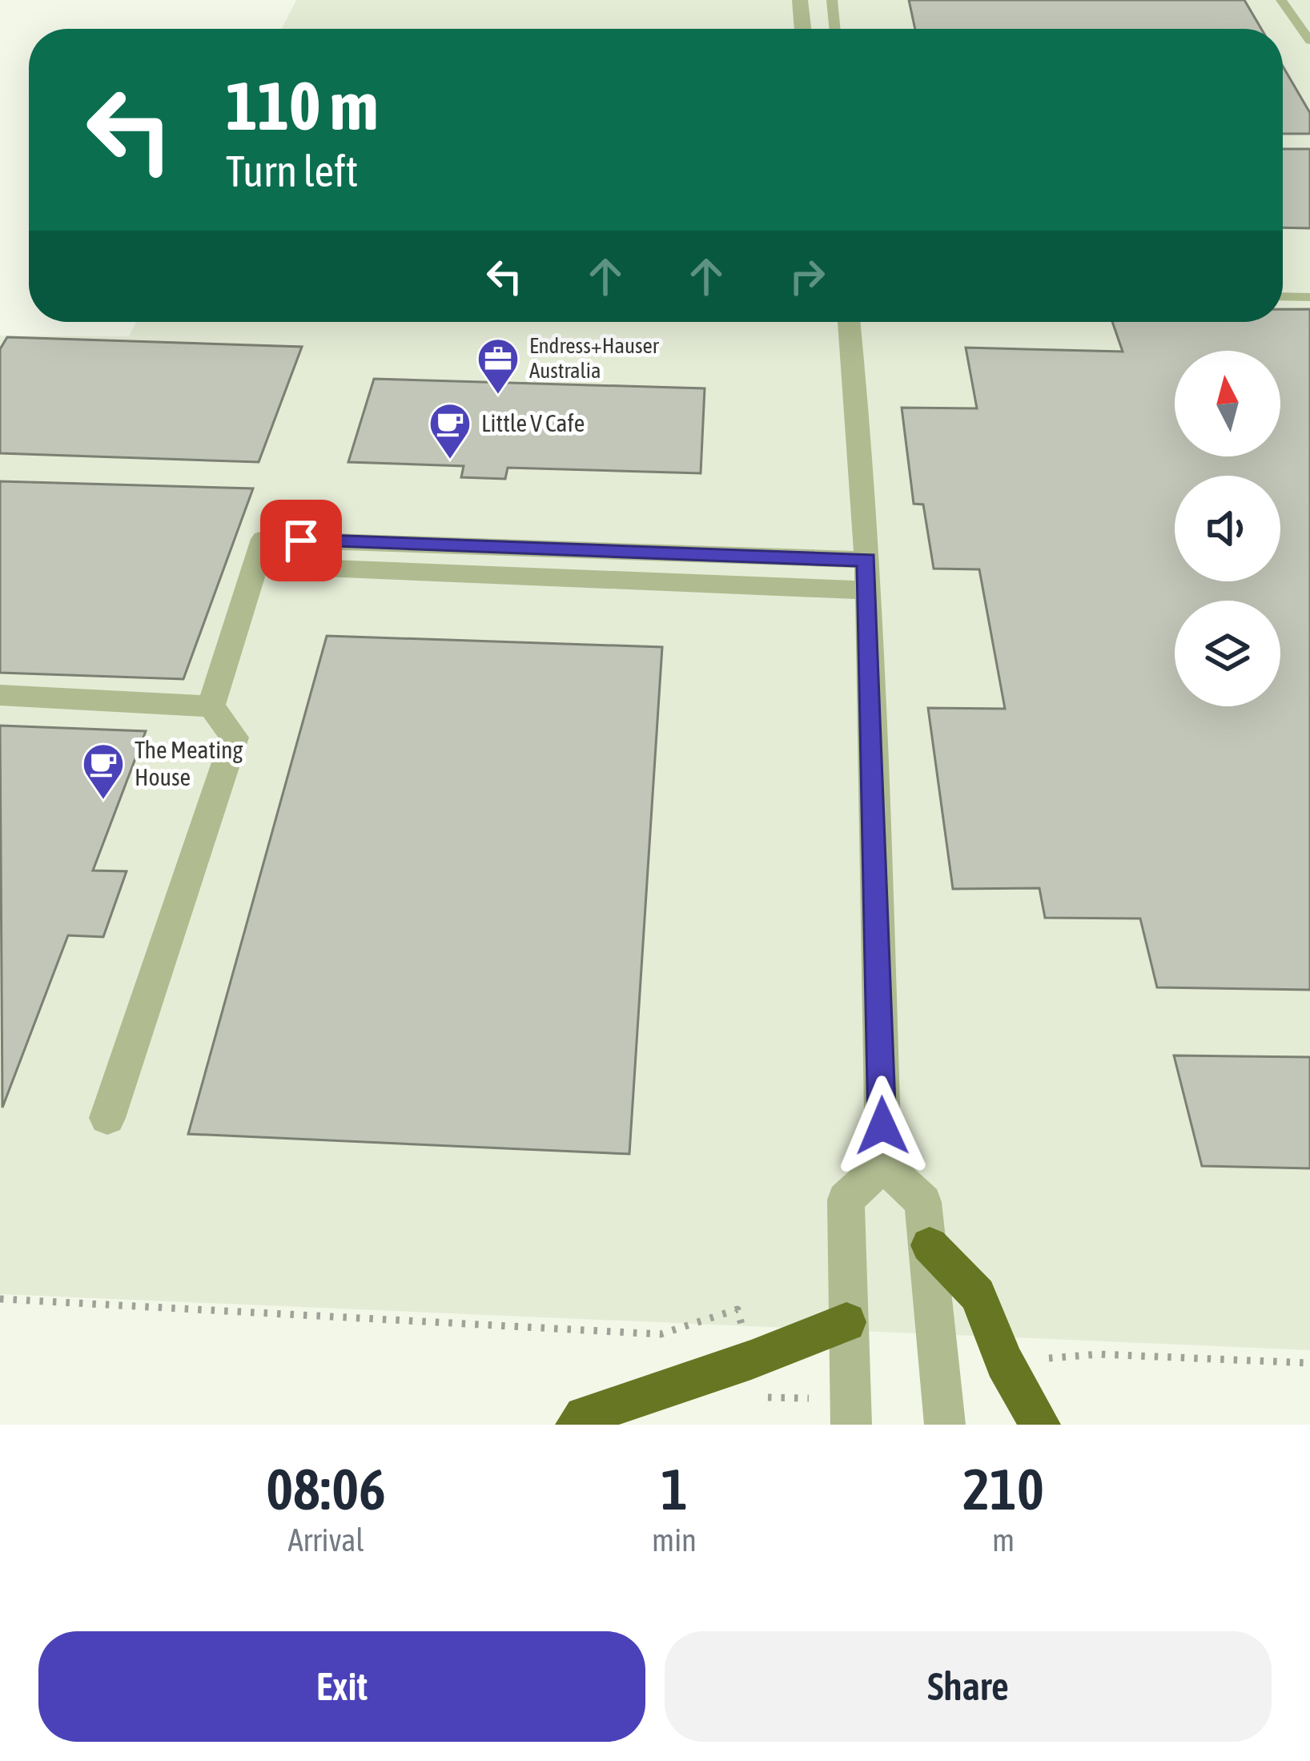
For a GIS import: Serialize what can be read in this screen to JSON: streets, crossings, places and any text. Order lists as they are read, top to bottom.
{
  "places": {
    "office": ["Endress+Hauser Australia"],
    "cafe": ["Little V Cafe", "The Meating House"]
  },
  "north": "top",
  "page": {
    "turn": ["110 m", "Turn left"],
    "eta": [
      "08:06",
      "Arrival",
      "1",
      "min",
      "210",
      "m"
    ],
    "buttons": ["Exit", "Share"]
  }
}
